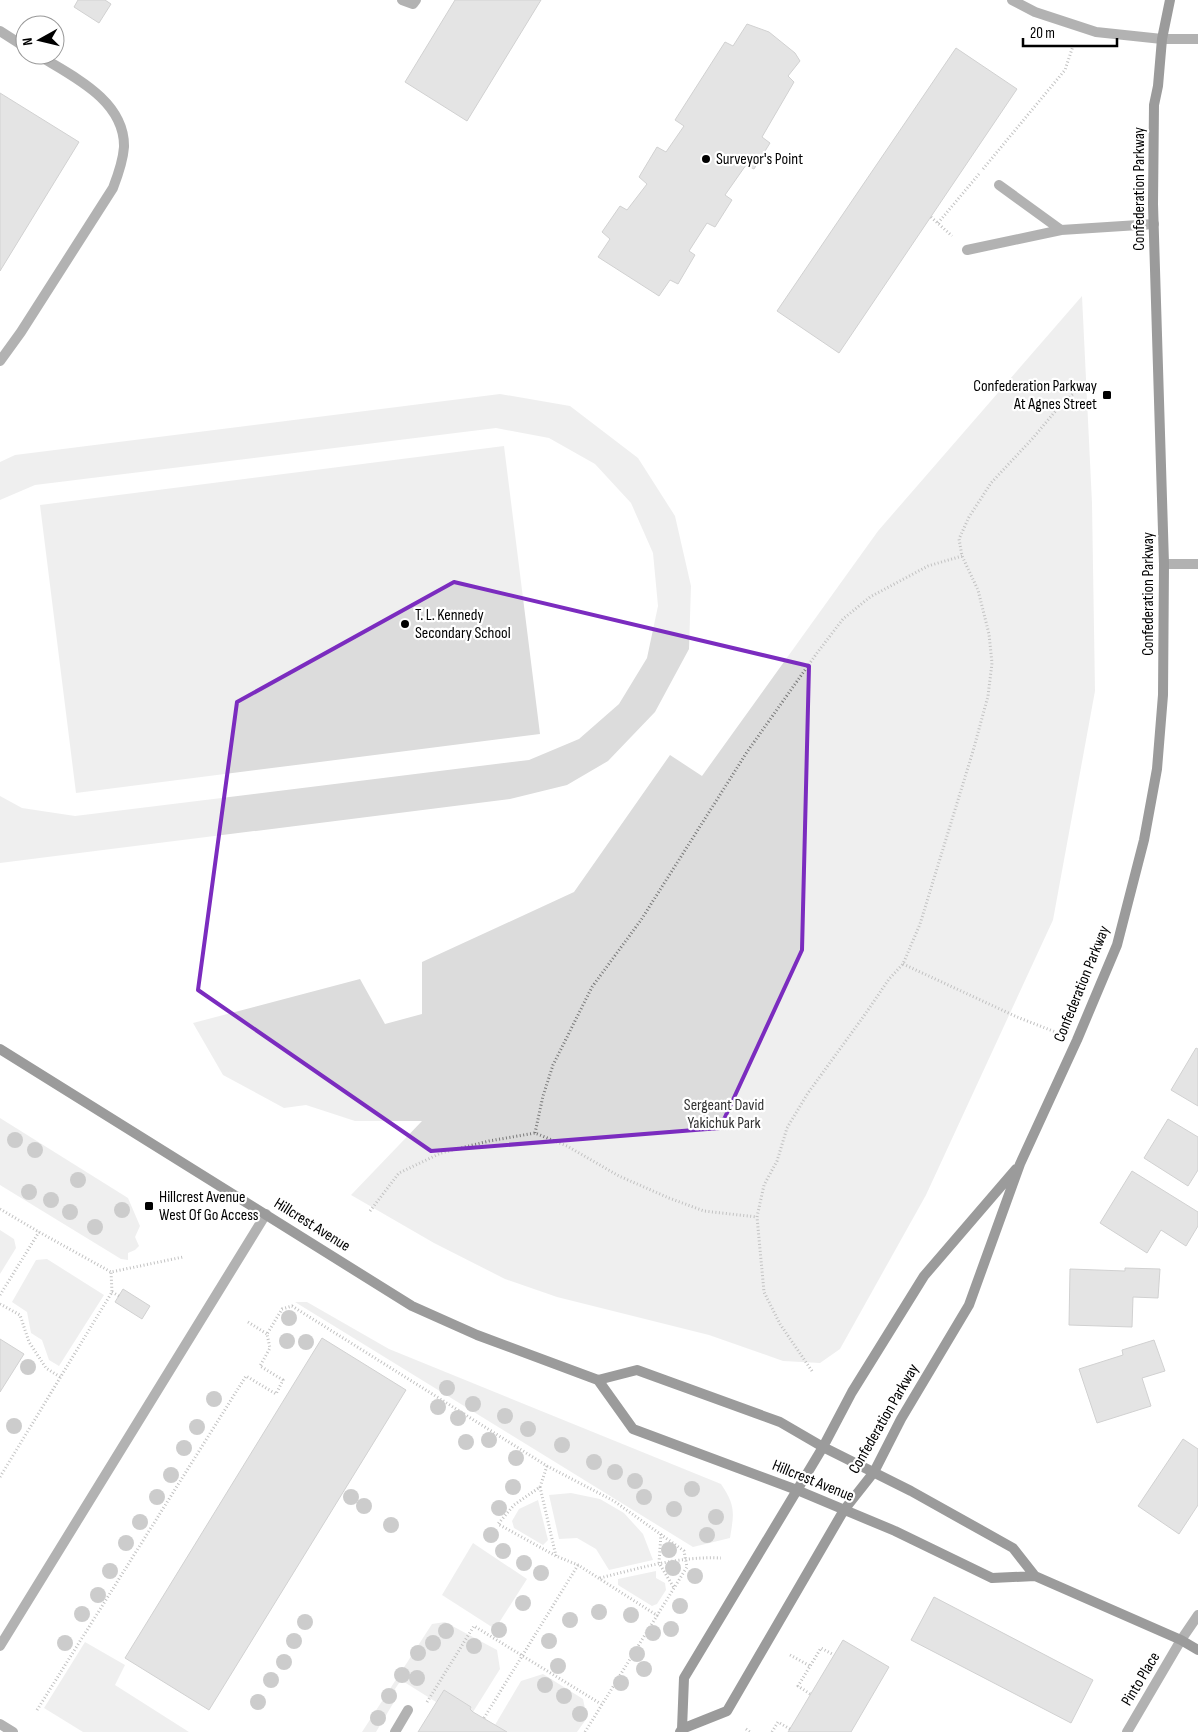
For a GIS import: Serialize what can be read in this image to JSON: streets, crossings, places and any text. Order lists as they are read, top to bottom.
{
  "streets": {
    "street": ["Confederation Parkway", "Hillcrest Avenue", "Pinto Place"]
  },
  "crossings": [
    ["Confederation Parkway", "Hillcrest Avenue"],
    ["Hillcrest Avenue", "Pinto Place"]
  ],
  "parks": ["Sergeant David Yakichuk Park"],
  "places": {
    "other": ["Surveyor's Point", "T. L. Kennedy Secondary School"],
    "transit": ["Confederation Parkway At Agnes Street", "Hillcrest Avenue West Of Go Access"]
  },
  "scale_bar": "20 m",
  "north": "left"
}
